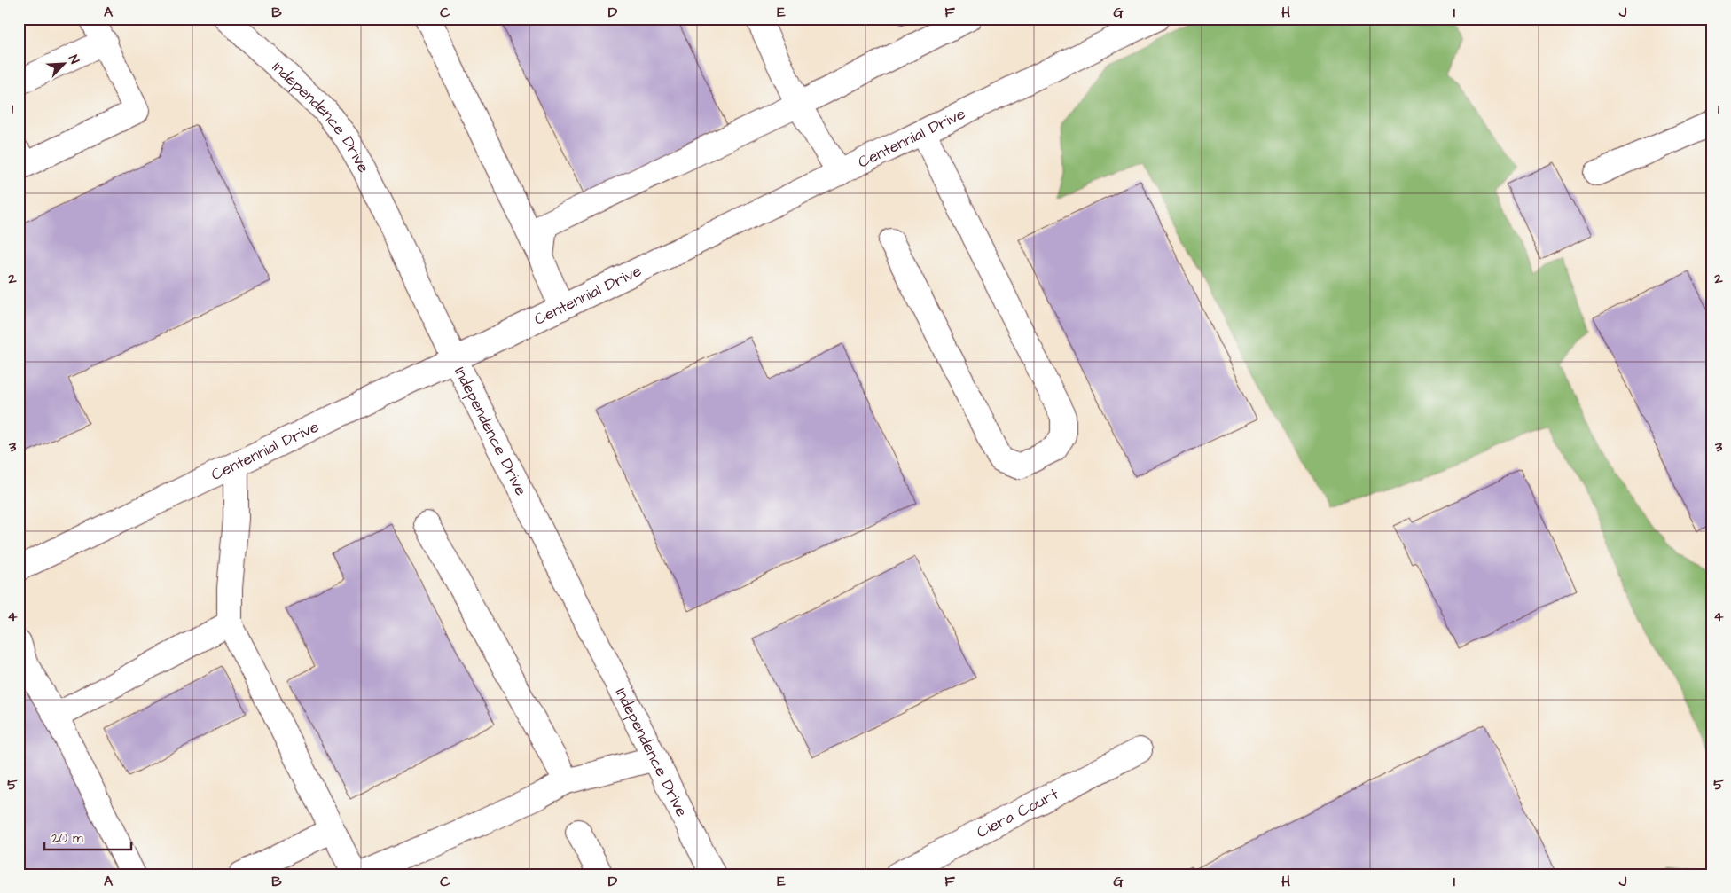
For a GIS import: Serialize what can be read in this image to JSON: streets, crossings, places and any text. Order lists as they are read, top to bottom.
{
  "streets": {
    "street": ["Independence Drive", "Centennial Drive", "Ciera Court"]
  },
  "crossings": [
    ["Independence Drive", "Centennial Drive"]
  ],
  "scale_bar": "20 m",
  "north": "top right",
  "grid": {
    "columns": [
      "A",
      "B",
      "C",
      "D",
      "E",
      "F",
      "G",
      "H",
      "I",
      "J"
    ],
    "rows": [
      "1",
      "2",
      "3",
      "4",
      "5"
    ]
  }
}
